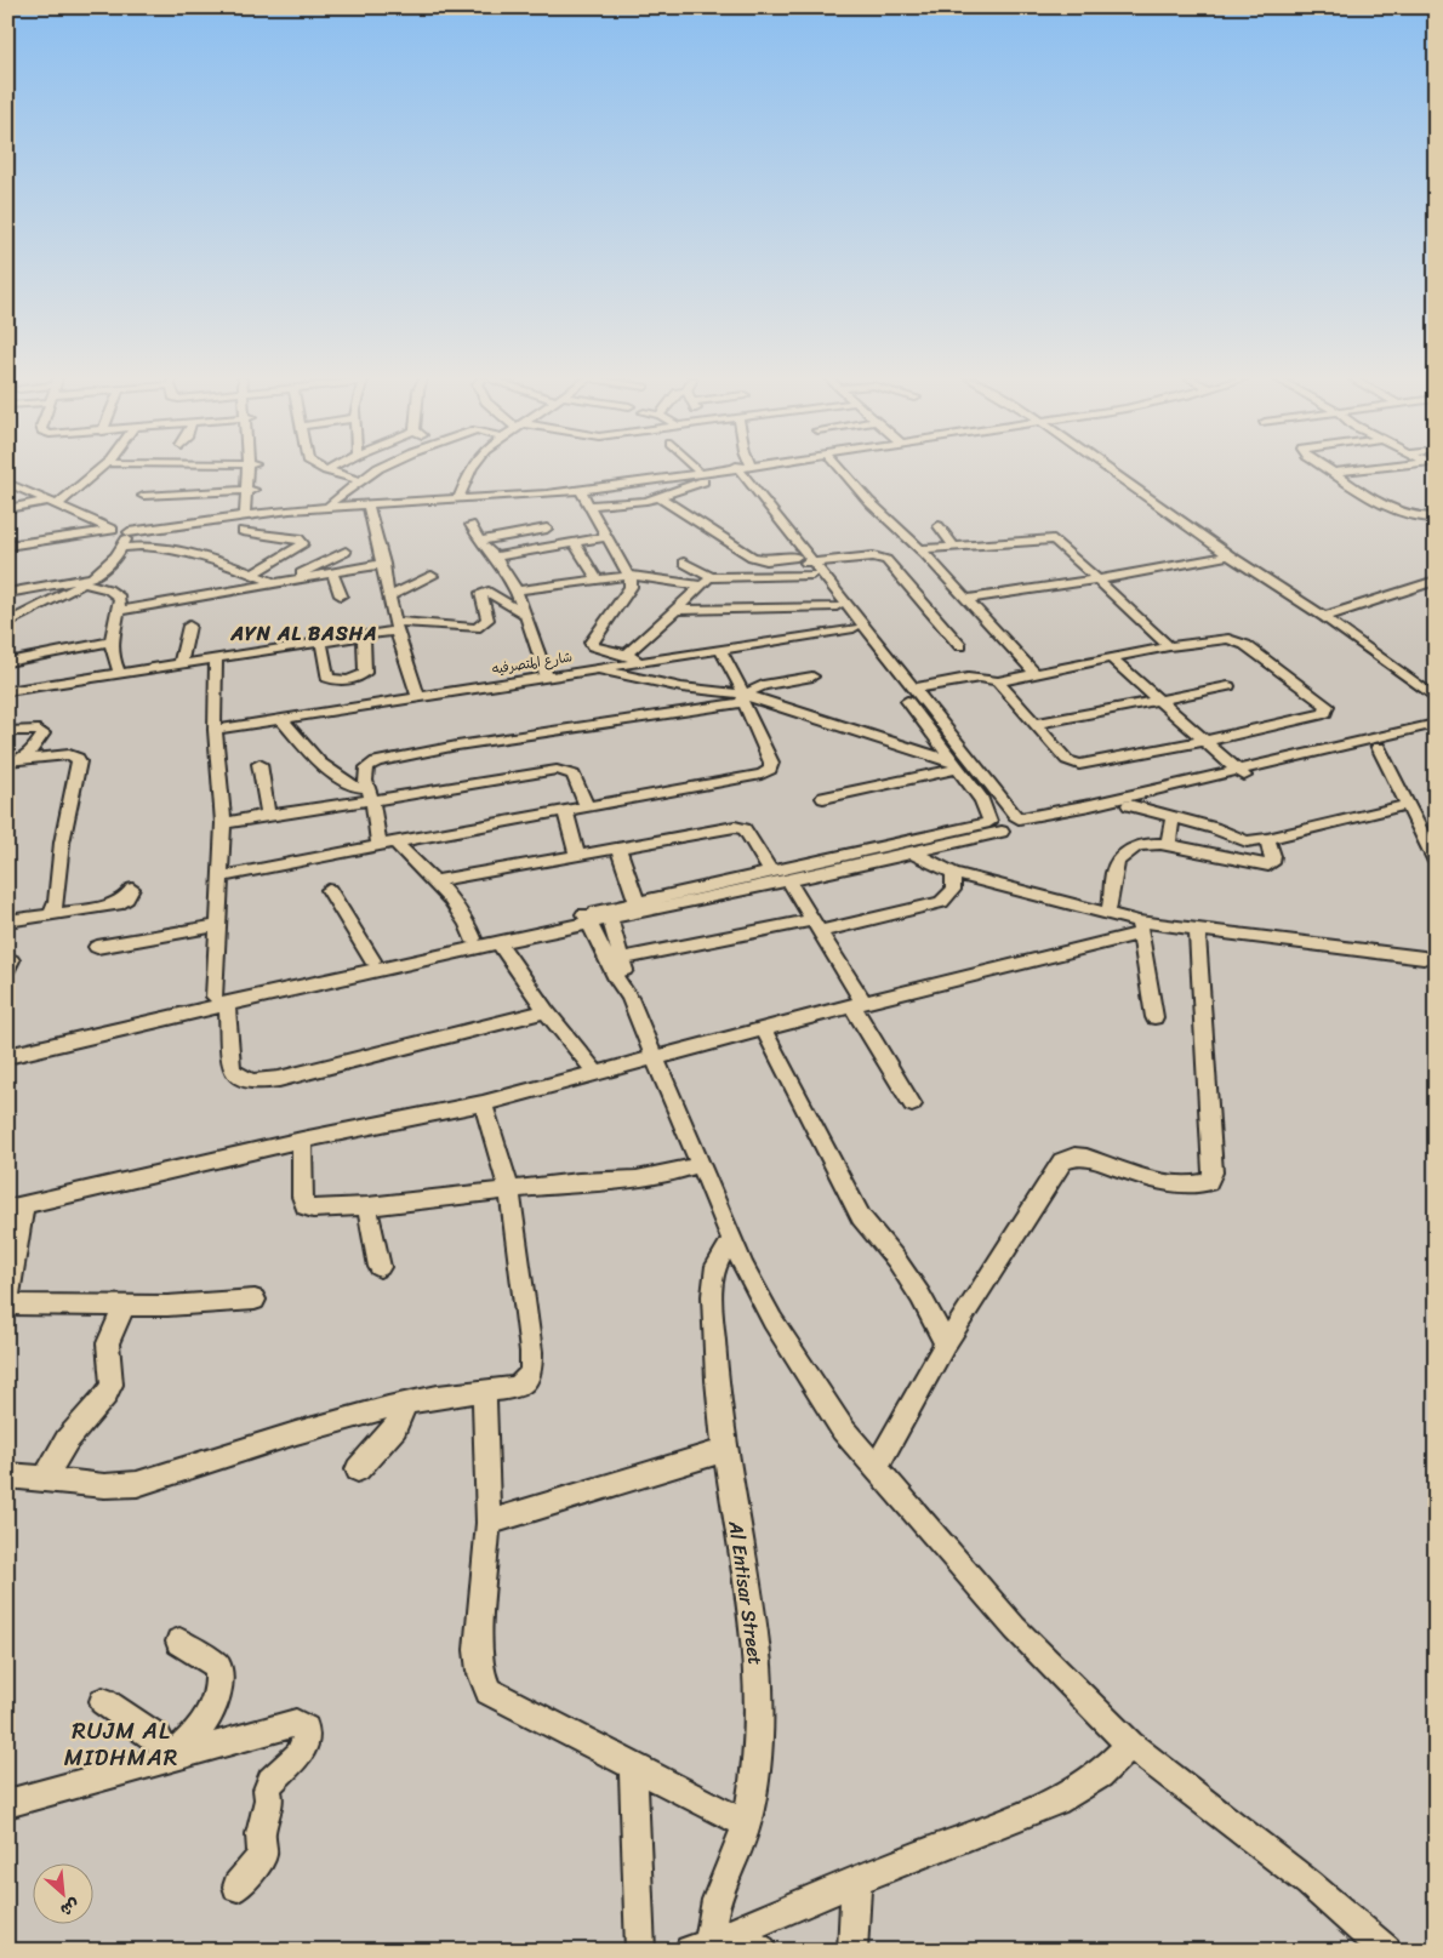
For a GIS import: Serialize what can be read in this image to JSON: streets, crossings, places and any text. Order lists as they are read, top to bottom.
{
  "streets": {
    "street": ["شارع المتصرفيه", "Al Entisar Street"]
  },
  "districts": ["AYN AL BASHA", "RUJM AL MIDHMAR"],
  "north": "bottom right"
}
